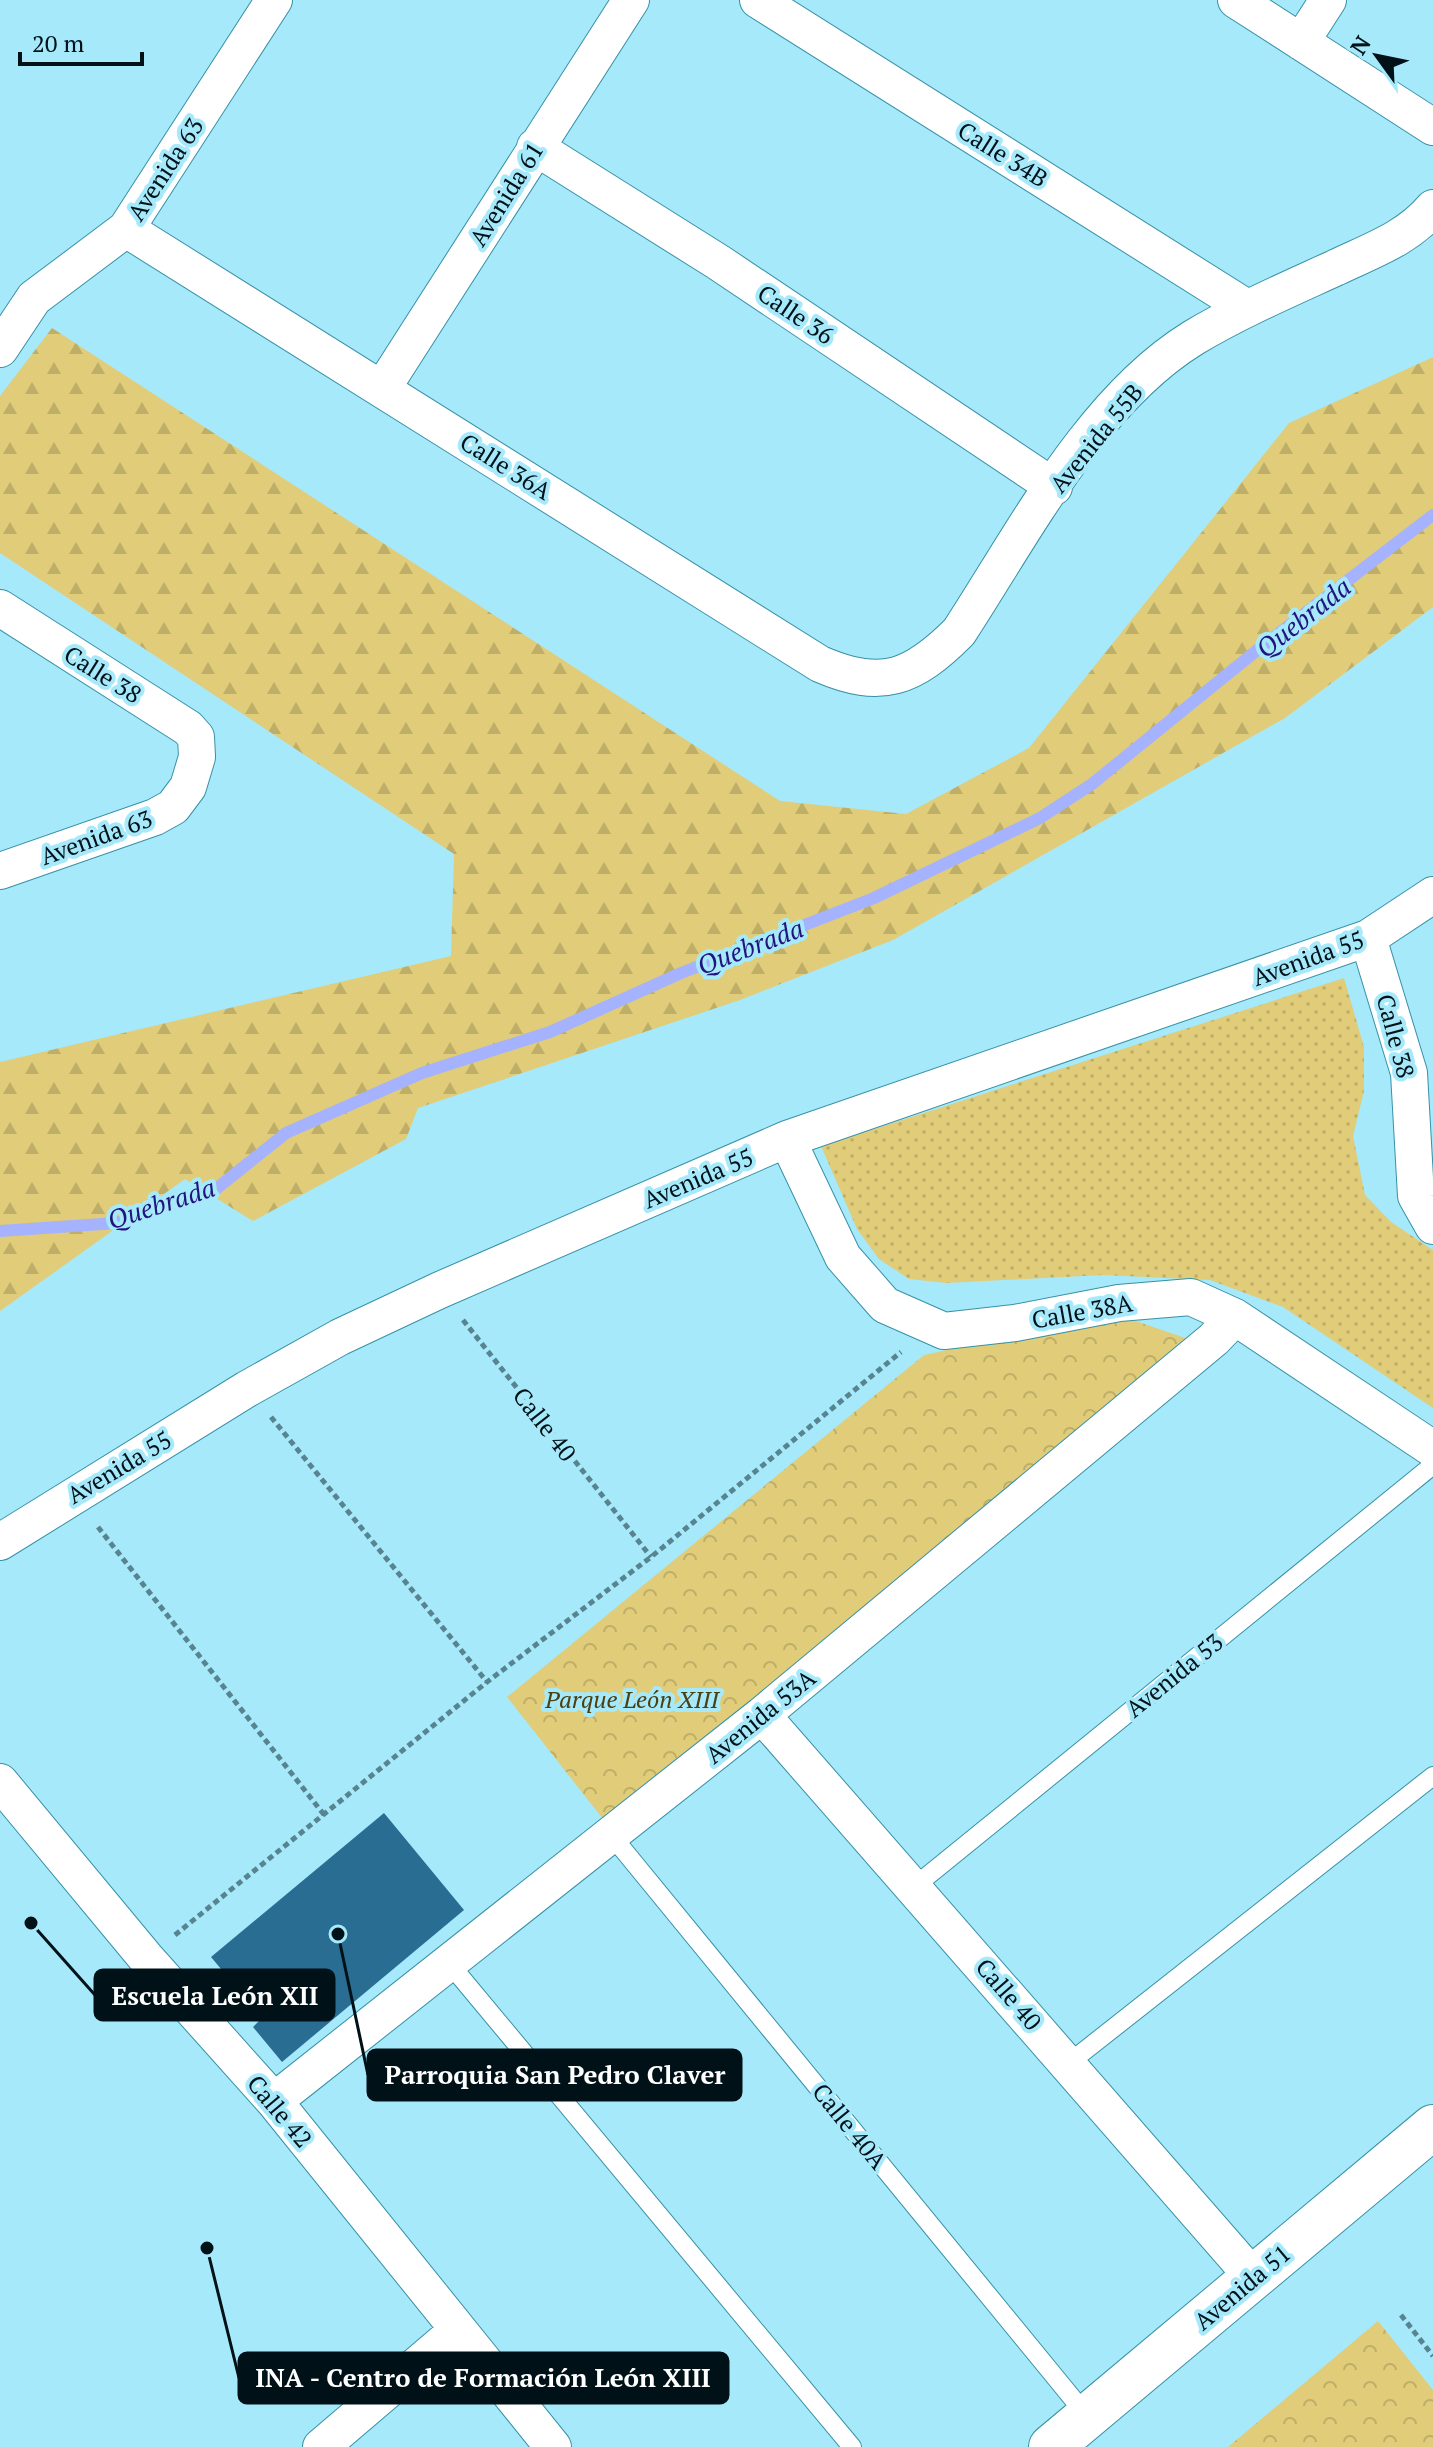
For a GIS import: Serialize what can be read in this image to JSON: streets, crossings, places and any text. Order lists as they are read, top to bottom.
{
  "streets": {
    "street": [
      "Calle 34B",
      "Avenida 63",
      "Avenida 61",
      "Calle 36",
      "Avenida 55B",
      "Calle 36A",
      "Calle 38",
      "Avenida 55",
      "Calle 38A",
      "Calle 40",
      "Avenida 53A",
      "Calle 42",
      "Avenida 51"
    ],
    "lane": ["Avenida 53", "Calle 40A"]
  },
  "crossings": [
    ["Calle 34B", "Avenida 55B"],
    ["Avenida 63", "Calle 36A"],
    ["Avenida 63", "Calle 38"],
    ["Avenida 61", "Calle 36"],
    ["Avenida 61", "Calle 36A"],
    ["Calle 36", "Avenida 55B"],
    ["Avenida 55B", "Calle 36A"],
    ["Calle 38", "Avenida 55"],
    ["Avenida 55", "Calle 38A"],
    ["Avenida 55", "Calle 40"],
    ["Calle 38A", "Avenida 53A"],
    ["Calle 40", "Avenida 53"],
    ["Calle 40", "Avenida 53A"],
    ["Calle 40", "Avenida 51"],
    ["Avenida 53A", "Calle 42"],
    ["Avenida 53A", "Calle 40A"],
    ["Calle 40A", "Avenida 51"]
  ],
  "water": ["Quebrada"],
  "parks": ["Parque León XIII"],
  "places": ["Escuela León XII", "Parroquia San Pedro Claver", "INA - Centro de Formación León XIII"],
  "scale_bar": "20 m",
  "north": "top left"
}
